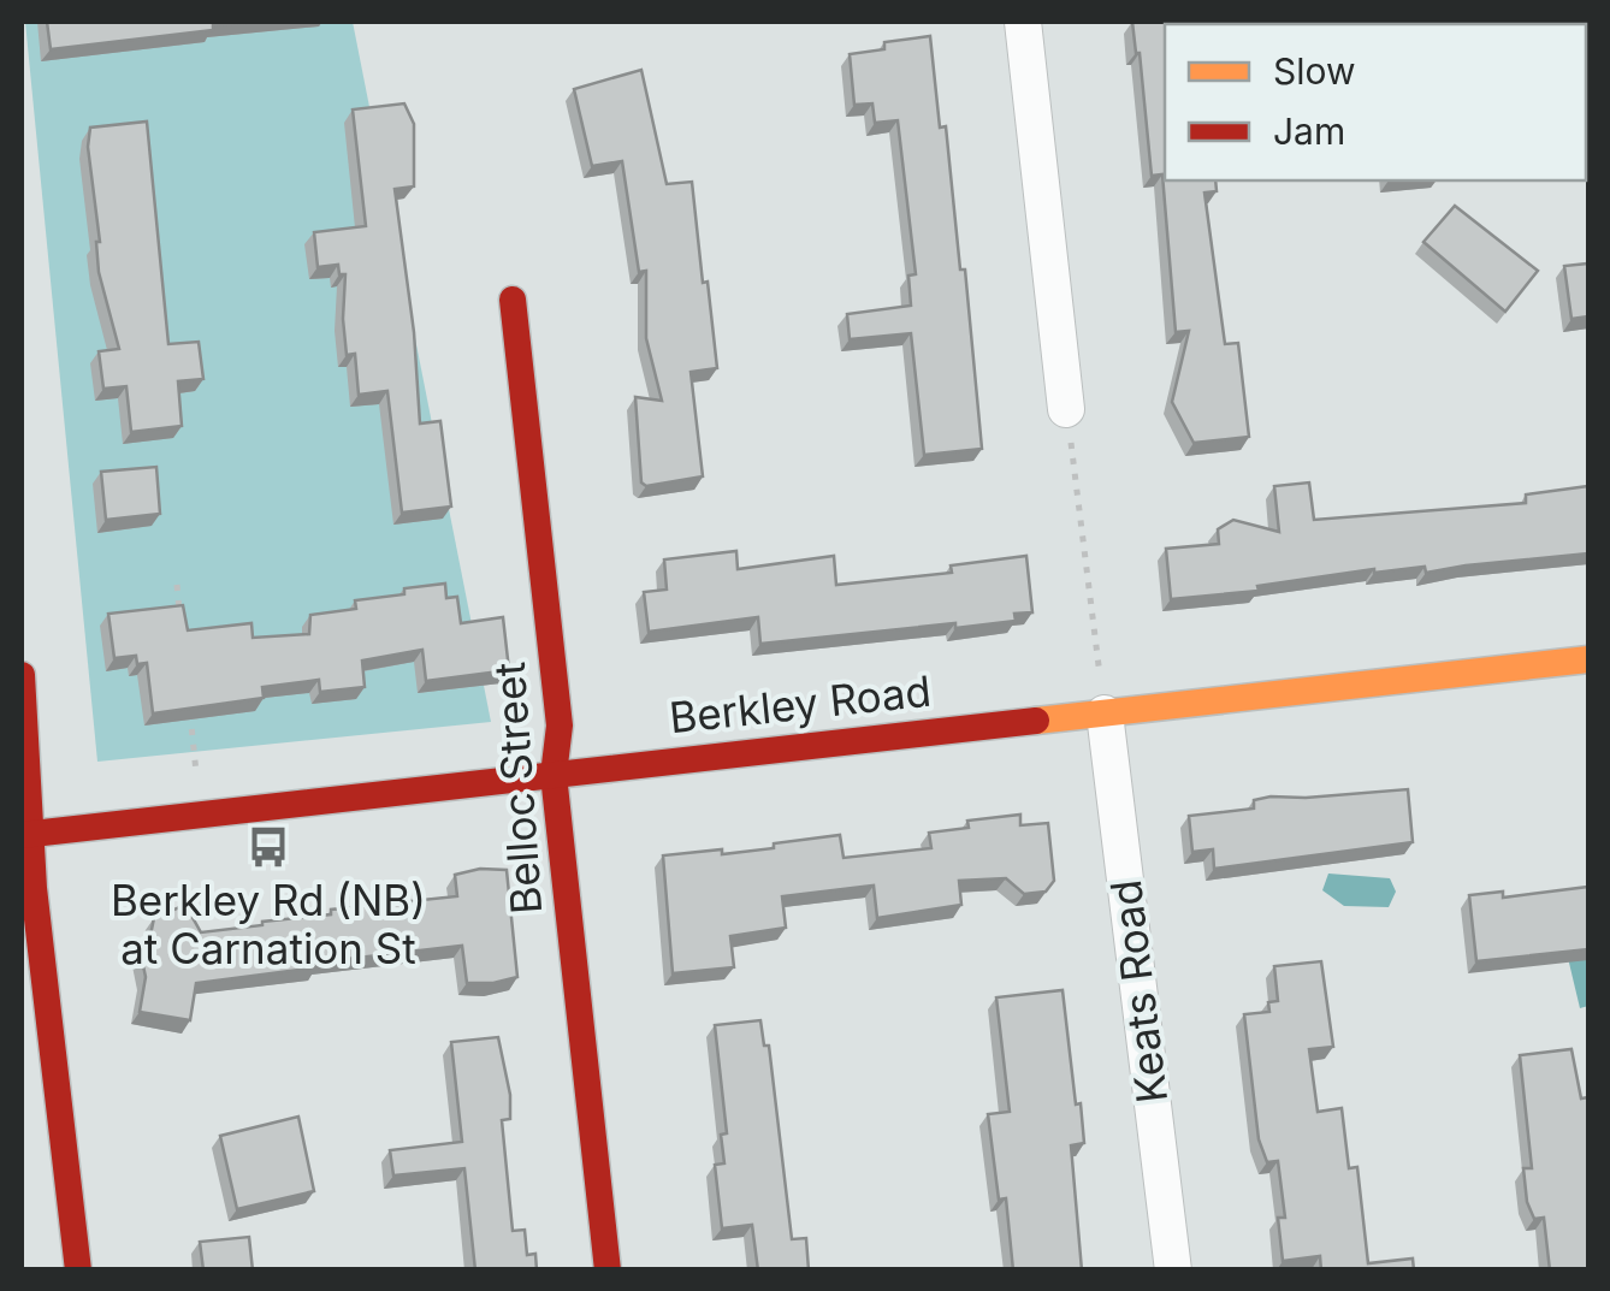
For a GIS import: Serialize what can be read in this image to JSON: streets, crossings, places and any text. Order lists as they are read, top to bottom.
{
  "streets": {
    "street": ["Berkley Road", "Belloc Street", "Keats Road"]
  },
  "crossings": [
    ["Berkley Road", "Belloc Street"],
    ["Berkley Road", "Keats Road"]
  ],
  "places": {
    "bus stop": ["Berkley Rd (NB) at Carnation St"]
  },
  "legend": ["Slow", "Jam"]
}
